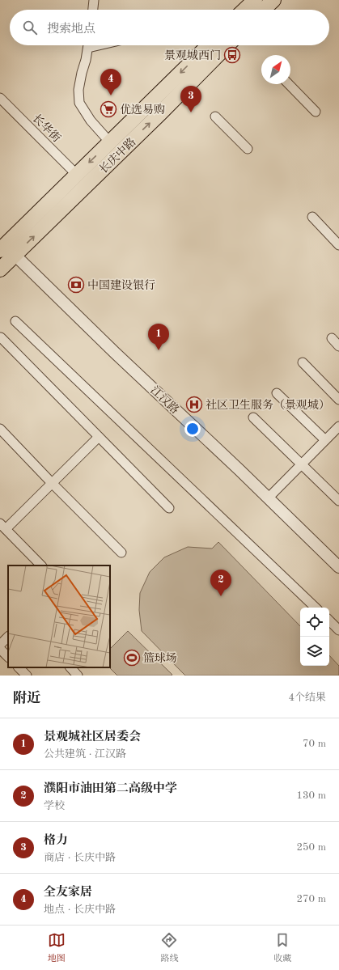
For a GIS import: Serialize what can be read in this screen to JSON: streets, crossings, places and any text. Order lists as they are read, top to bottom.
{
  "streets": {
    "main road": ["长庆中路"],
    "street": ["长华街", "江汉路"]
  },
  "crossings": [
    ["长华街", "长庆中路"],
    ["长庆中路", "江汉路"]
  ],
  "places": {
    "bus stop": ["景观城西门"],
    "supermarket": ["优选易购"],
    "bank": ["中国建设银行"],
    "hospital": ["社区卫生服务（景观城）"],
    "sports": ["篮球场"]
  },
  "north": "top right",
  "page": {
    "search": "搜索地点",
    "pins": [
      "4",
      "3",
      "1",
      "2"
    ],
    "heading": ["附近", "4个结果"],
    "list": [
      {
        "mark": "1",
        "name": "景观城社区居委会",
        "note": "公共建筑 · 江汉路",
        "value": "70 m"
      },
      {
        "mark": "2",
        "name": "濮阳市油田第二高级中学",
        "note": "学校",
        "value": "130 m"
      },
      {
        "mark": "3",
        "name": "格力",
        "note": "商店 · 长庆中路",
        "value": "250 m"
      },
      {
        "mark": "4",
        "name": "全友家居",
        "note": "地点 · 长庆中路",
        "value": "270 m"
      }
    ],
    "nav": ["地图", "路线", "收藏"]
  }
}
